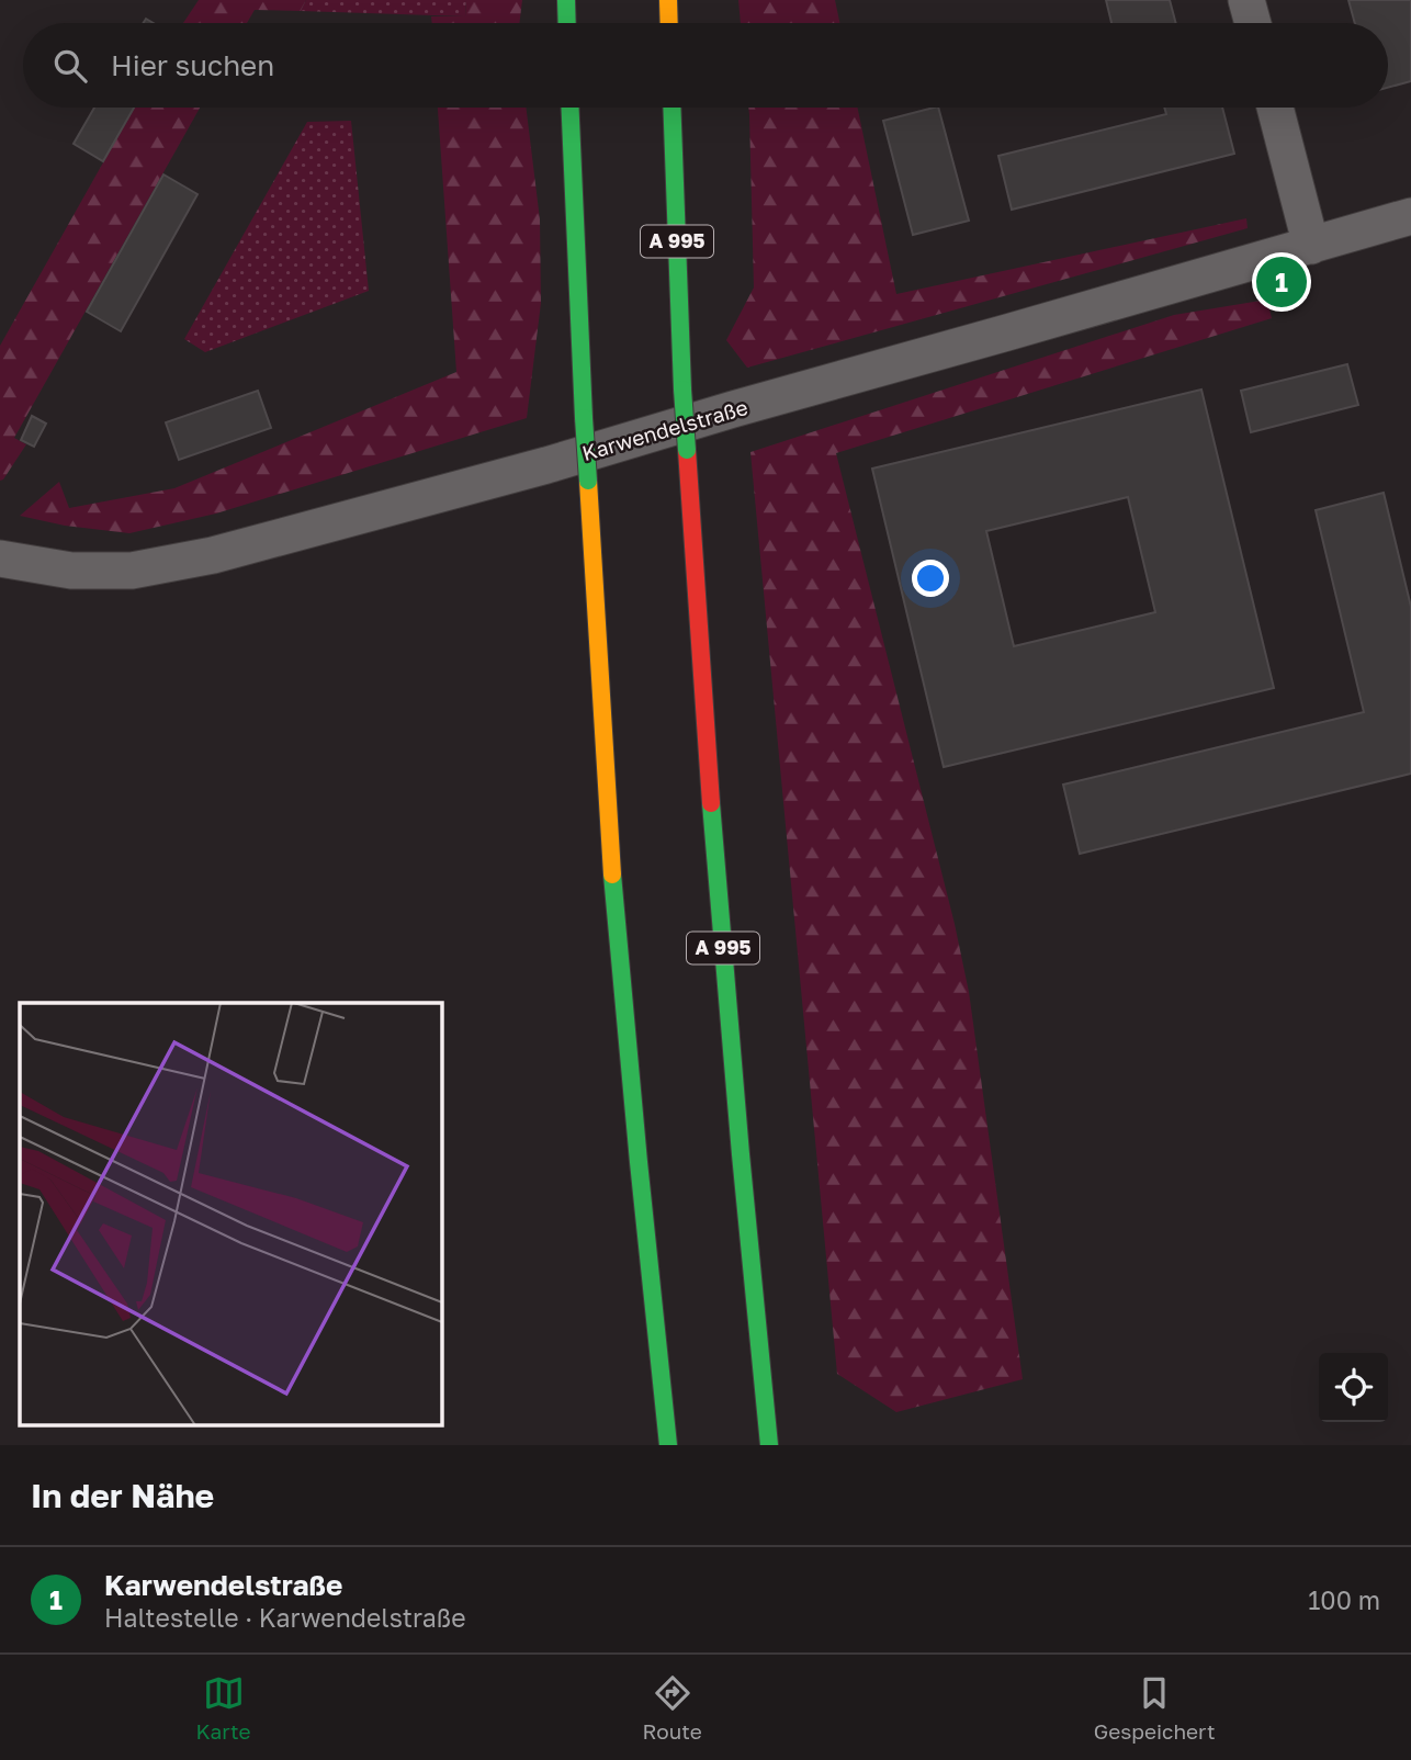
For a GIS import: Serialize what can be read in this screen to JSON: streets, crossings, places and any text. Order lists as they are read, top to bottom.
{
  "streets": {
    "highway": ["A 995"],
    "street": ["Karwendelstraße"]
  },
  "page": {
    "search": "Hier suchen",
    "pins": "1",
    "heading": "In der Nähe",
    "list": [
      {
        "mark": "1",
        "name": "Karwendelstraße",
        "note": "Haltestelle · Karwendelstraße",
        "value": "100 m"
      }
    ],
    "nav": ["Karte", "Route", "Gespeichert"]
  }
}
